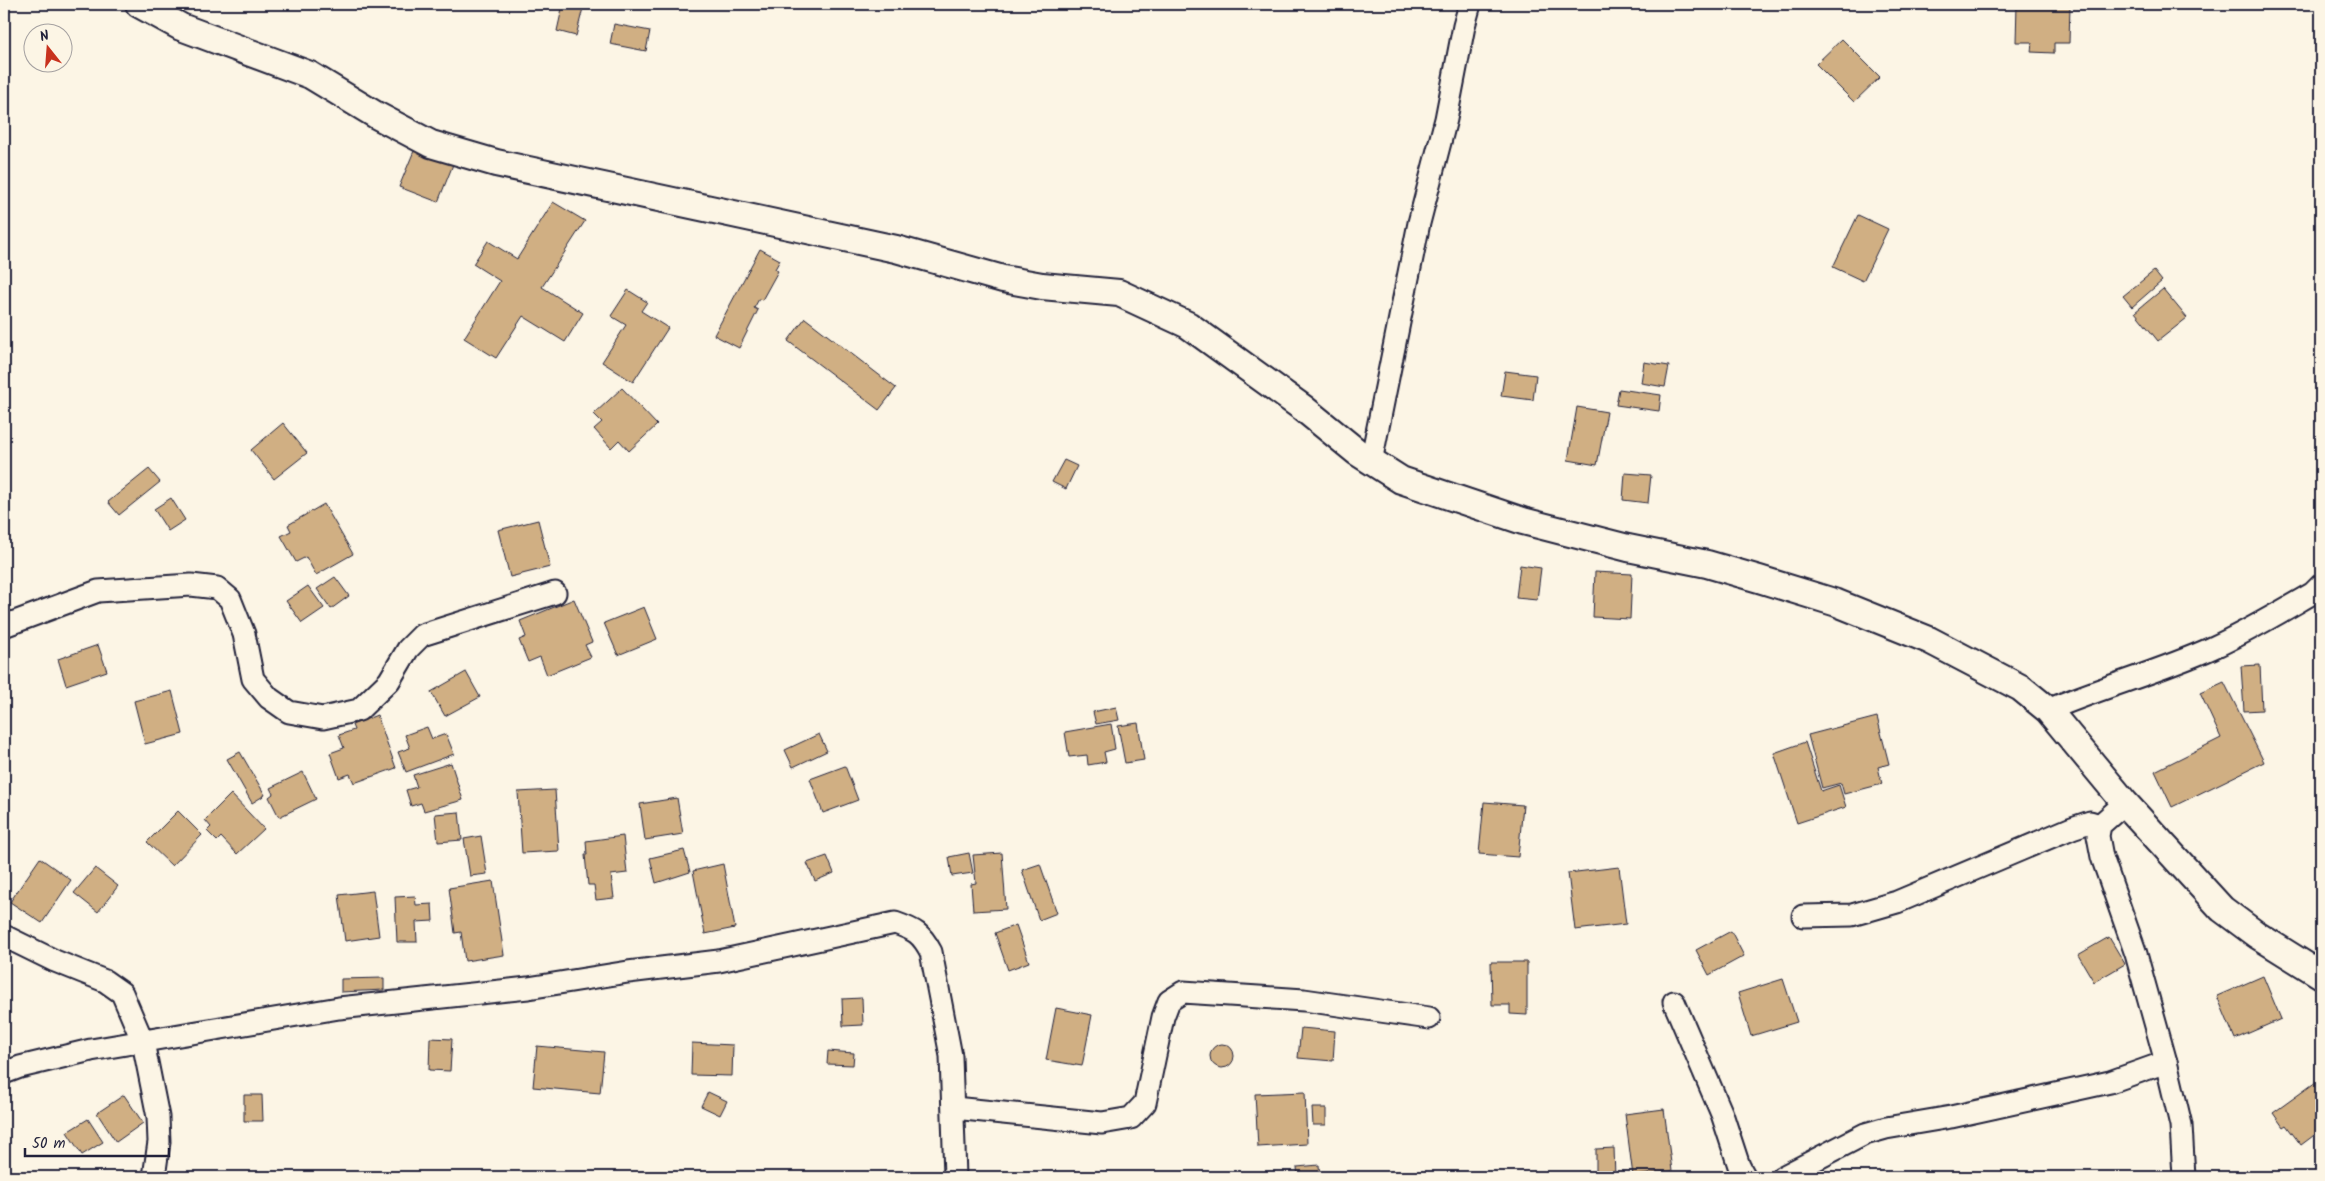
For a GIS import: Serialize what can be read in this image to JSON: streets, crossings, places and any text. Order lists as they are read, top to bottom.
{
  "scale_bar": "50 m",
  "north": "top"
}
